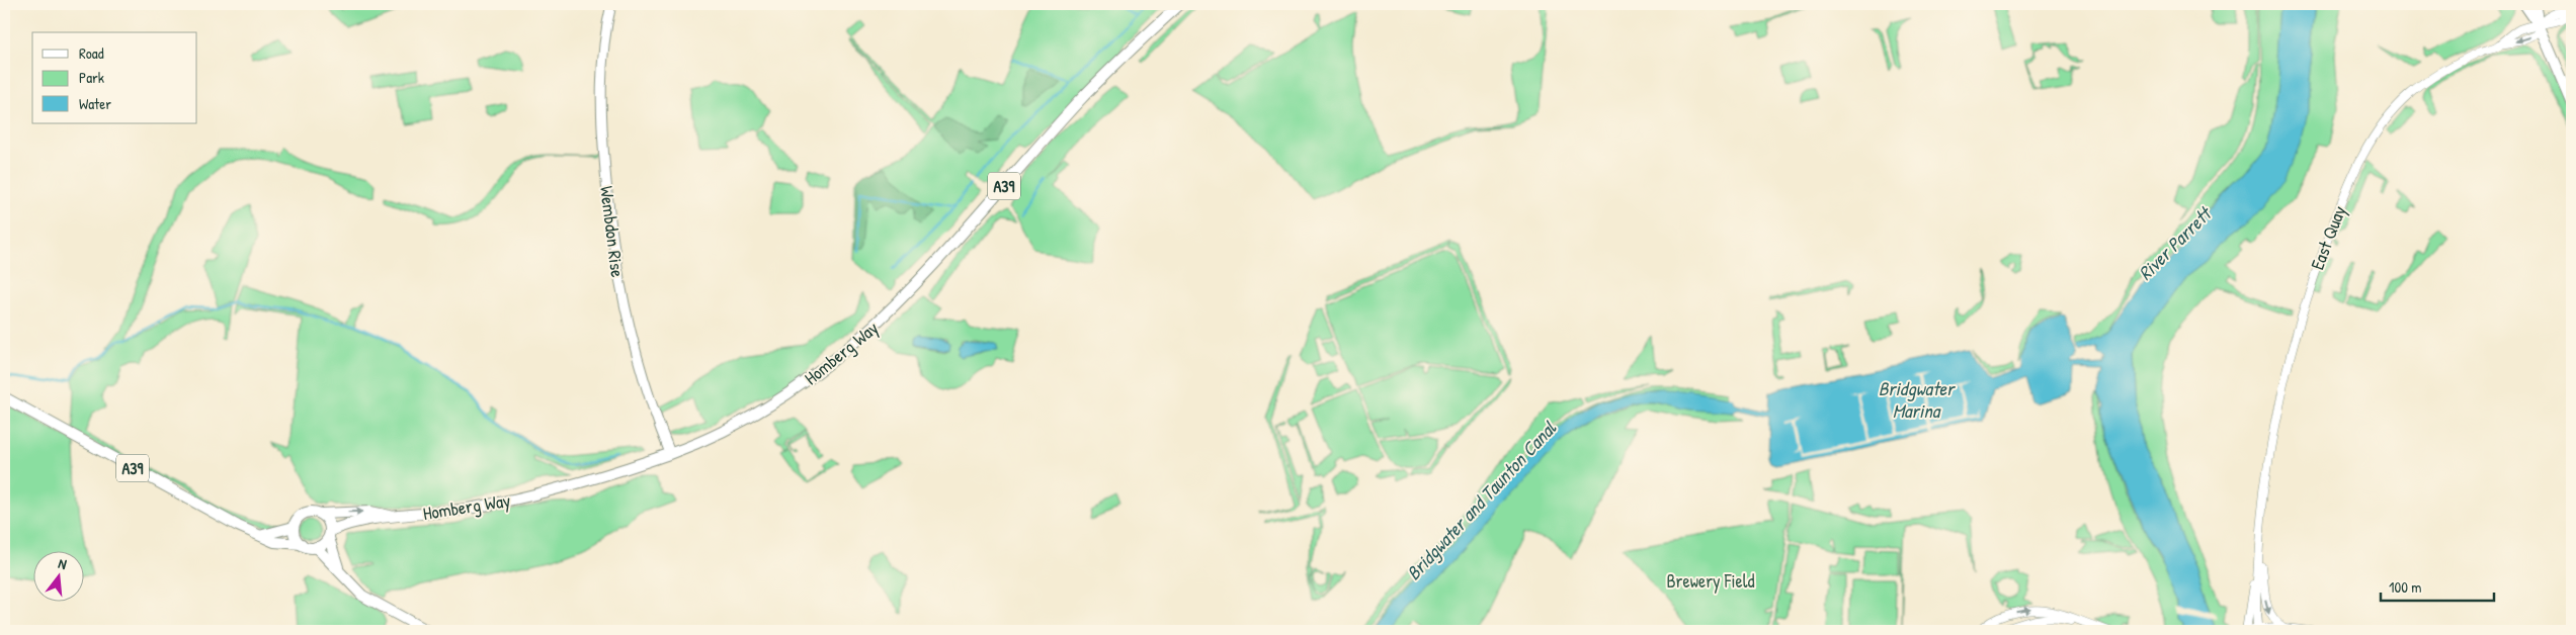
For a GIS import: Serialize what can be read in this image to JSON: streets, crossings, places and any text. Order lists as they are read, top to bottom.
{
  "streets": {
    "main road": ["A39", "Wembdon Rise", "Homberg Way"],
    "street": ["East Quay"]
  },
  "crossings": [
    ["A39", "Homberg Way"],
    ["Wembdon Rise", "Homberg Way"]
  ],
  "water": ["River Parrett", "Bridgwater Marina", "Bridgwater and Taunton Canal"],
  "parks": ["Brewery Field"],
  "legend": ["Road", "Park", "Water"],
  "scale_bar": "100 m",
  "north": "top"
}
